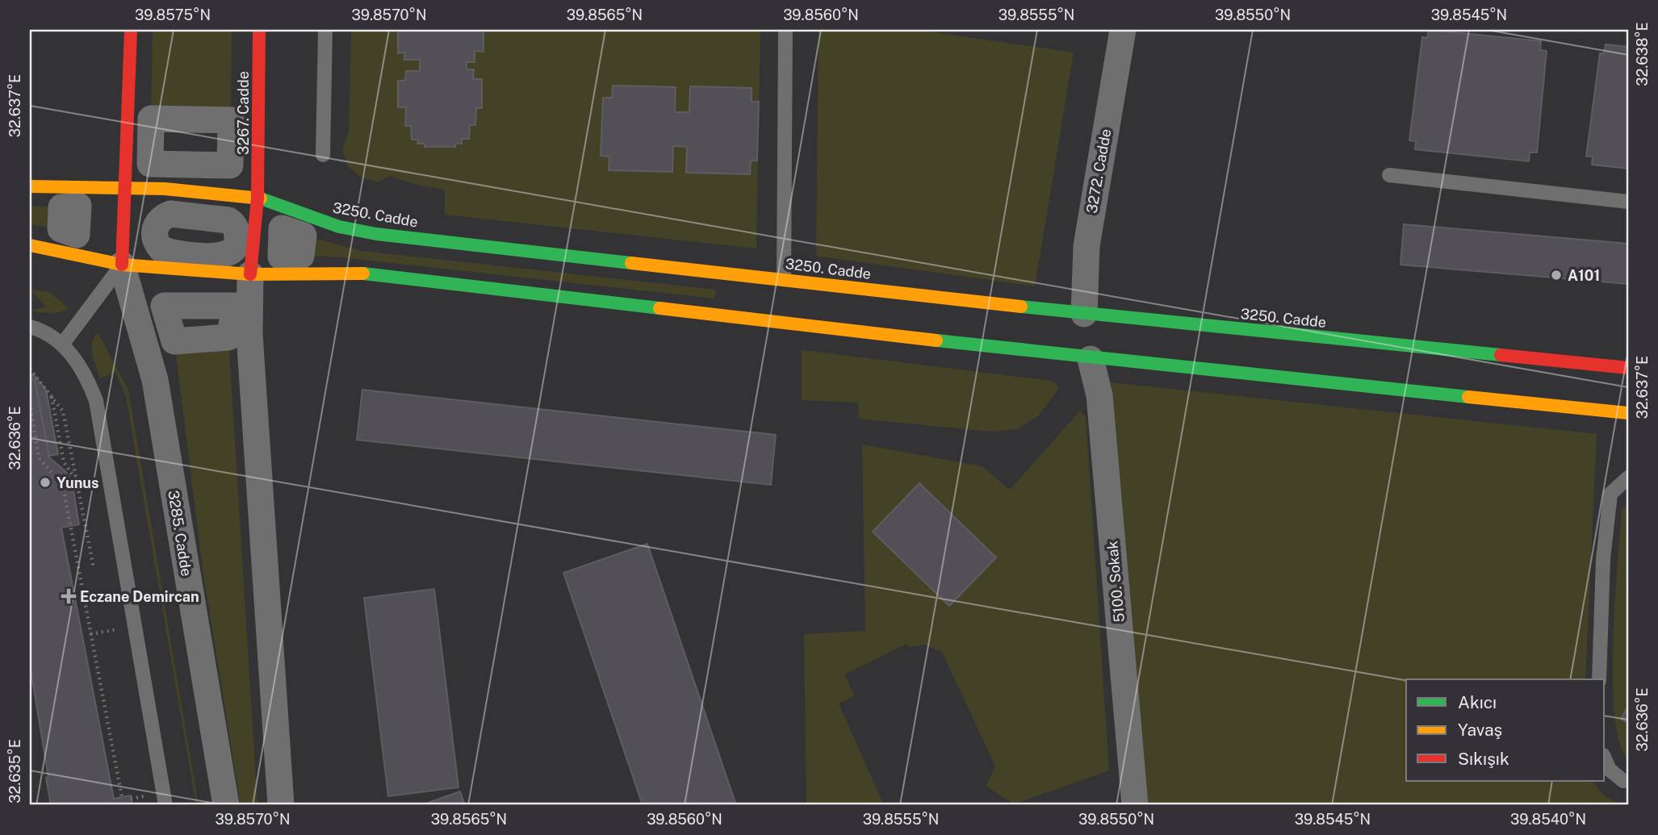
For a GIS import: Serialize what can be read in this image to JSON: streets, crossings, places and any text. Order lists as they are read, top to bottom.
{
  "streets": {
    "street": [
      "3267. Cadde",
      "3272. Cadde",
      "3250. Cadde",
      "3285. Cadde",
      "5100. Sokak"
    ]
  },
  "crossings": [
    ["3267. Cadde", "3250. Cadde"],
    ["3272. Cadde", "3250. Cadde"],
    ["3272. Cadde", "5100. Sokak"],
    ["3250. Cadde", "3285. Cadde"],
    ["3250. Cadde", "5100. Sokak"]
  ],
  "places": {
    "other": ["A101", "Yunus"],
    "health": ["Eczane Demircan"]
  },
  "legend": ["Akıcı", "Yavaş", "Sıkışık"],
  "coordinates": [
    "39.8575°N",
    "39.8570°N",
    "39.8565°N",
    "39.8560°N",
    "39.8555°N",
    "39.8550°N",
    "39.8545°N",
    "32.638°E",
    "32.637°E",
    "32.636°E",
    "32.635°E",
    "39.8540°N"
  ]
}
